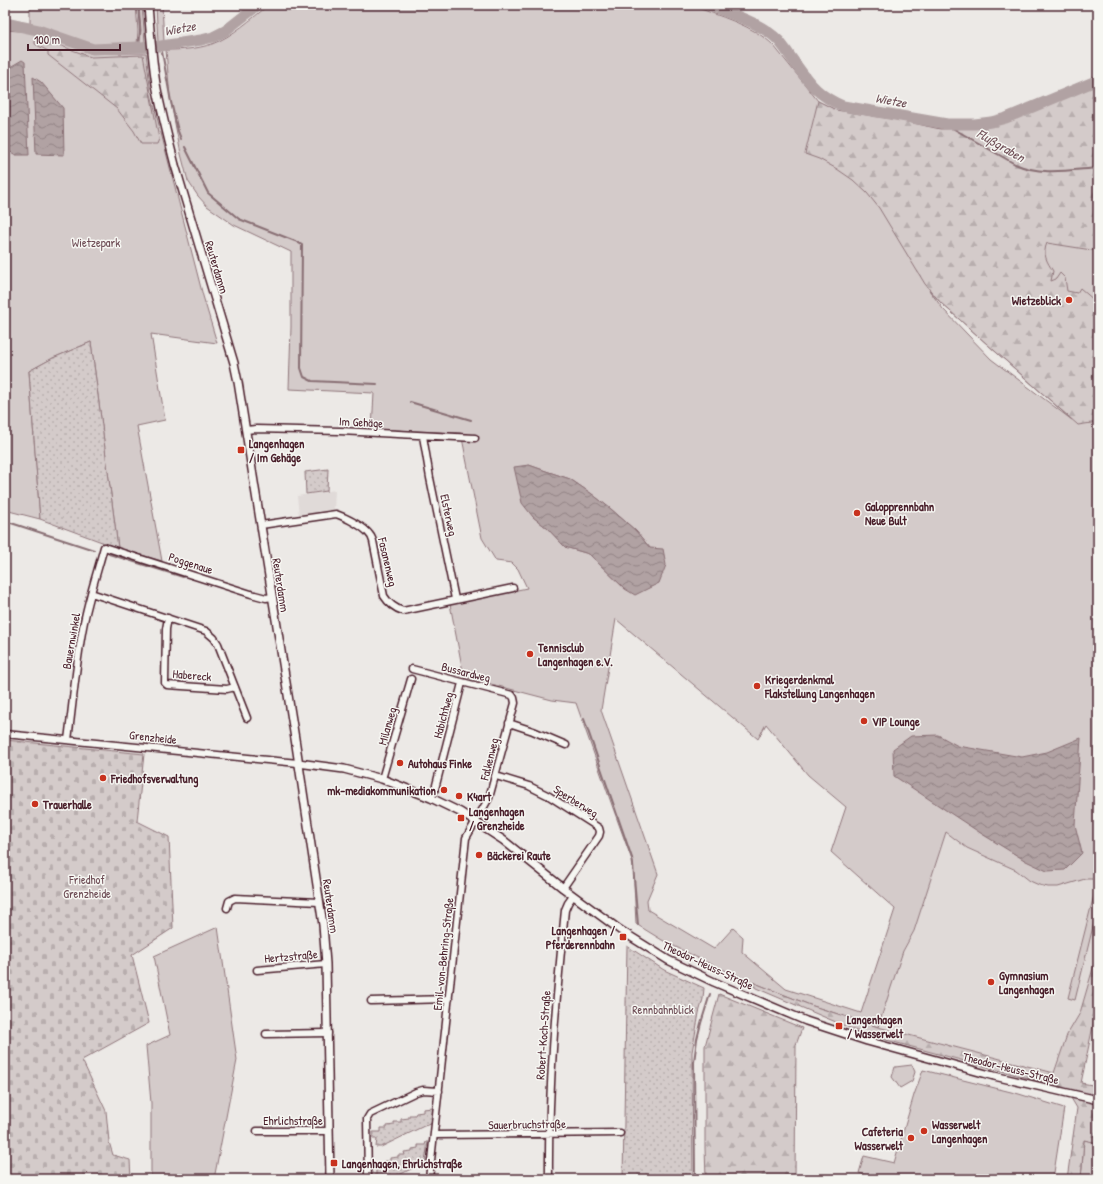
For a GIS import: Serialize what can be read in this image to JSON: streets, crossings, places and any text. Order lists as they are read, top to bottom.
{
  "streets": {
    "street": [
      "Reuterdamm",
      "Im Gehäge",
      "Elsterweg",
      "Fasanenweg",
      "Poggenaue",
      "Bauernwinkel",
      "Bussardweg",
      "Habereck",
      "Habichtweg",
      "Milanweg",
      "Grenzheide",
      "Falkenweg",
      "Sperberweg",
      "Emil-von-Behring-Straße",
      "Hertzstraße",
      "Theodor-Heuss-Straße",
      "Robert-Koch-Straße",
      "Ehrlichstraße",
      "Sauerbruchstraße"
    ]
  },
  "crossings": [
    ["Reuterdamm", "Im Gehäge"],
    ["Reuterdamm", "Fasanenweg"],
    ["Reuterdamm", "Poggenaue"],
    ["Reuterdamm", "Grenzheide"],
    ["Reuterdamm", "Hertzstraße"],
    ["Reuterdamm", "Theodor-Heuss-Straße"],
    ["Reuterdamm", "Ehrlichstraße"],
    ["Im Gehäge", "Elsterweg"],
    ["Elsterweg", "Fasanenweg"],
    ["Poggenaue", "Bauernwinkel"],
    ["Bauernwinkel", "Habereck"],
    ["Bauernwinkel", "Grenzheide"],
    ["Bussardweg", "Habichtweg"],
    ["Bussardweg", "Falkenweg"],
    ["Habichtweg", "Theodor-Heuss-Straße"],
    ["Milanweg", "Theodor-Heuss-Straße"],
    ["Grenzheide", "Theodor-Heuss-Straße"],
    ["Falkenweg", "Sperberweg"],
    ["Falkenweg", "Emil-von-Behring-Straße"],
    ["Falkenweg", "Theodor-Heuss-Straße"],
    ["Sperberweg", "Theodor-Heuss-Straße"],
    ["Emil-von-Behring-Straße", "Theodor-Heuss-Straße"],
    ["Emil-von-Behring-Straße", "Sauerbruchstraße"],
    ["Theodor-Heuss-Straße", "Robert-Koch-Straße"],
    ["Robert-Koch-Straße", "Sauerbruchstraße"]
  ],
  "water": ["Wietze", "Flußgraben"],
  "parks": ["Wietzepark", "Friedhof Grenzheide", "Rennbahnblick"],
  "places": {
    "other": [
      "Wietzeblick",
      "Galopprennbahn Neue Bult",
      "Tennisclub Langenhagen e.V.",
      "Kriegerdenkmal Flakstellung Langenhagen",
      "VIP Lounge",
      "Autohaus Finke",
      "Friedhofsverwaltung",
      "mk-mediakommunikation",
      "K4art",
      "Trauerhalle",
      "Bäckerei Raute",
      "Gymnasium Langenhagen",
      "Wasserwelt Langenhagen",
      "Cafeteria Wasserwelt"
    ],
    "transit": [
      "Langenhagen / Im Gehäge",
      "Langenhagen / Grenzheide",
      "Langenhagen / Pferderennbahn",
      "Langenhagen / Wasserwelt",
      "Langenhagen, Ehrlichstraße"
    ]
  },
  "scale_bar": "100 m"
}
